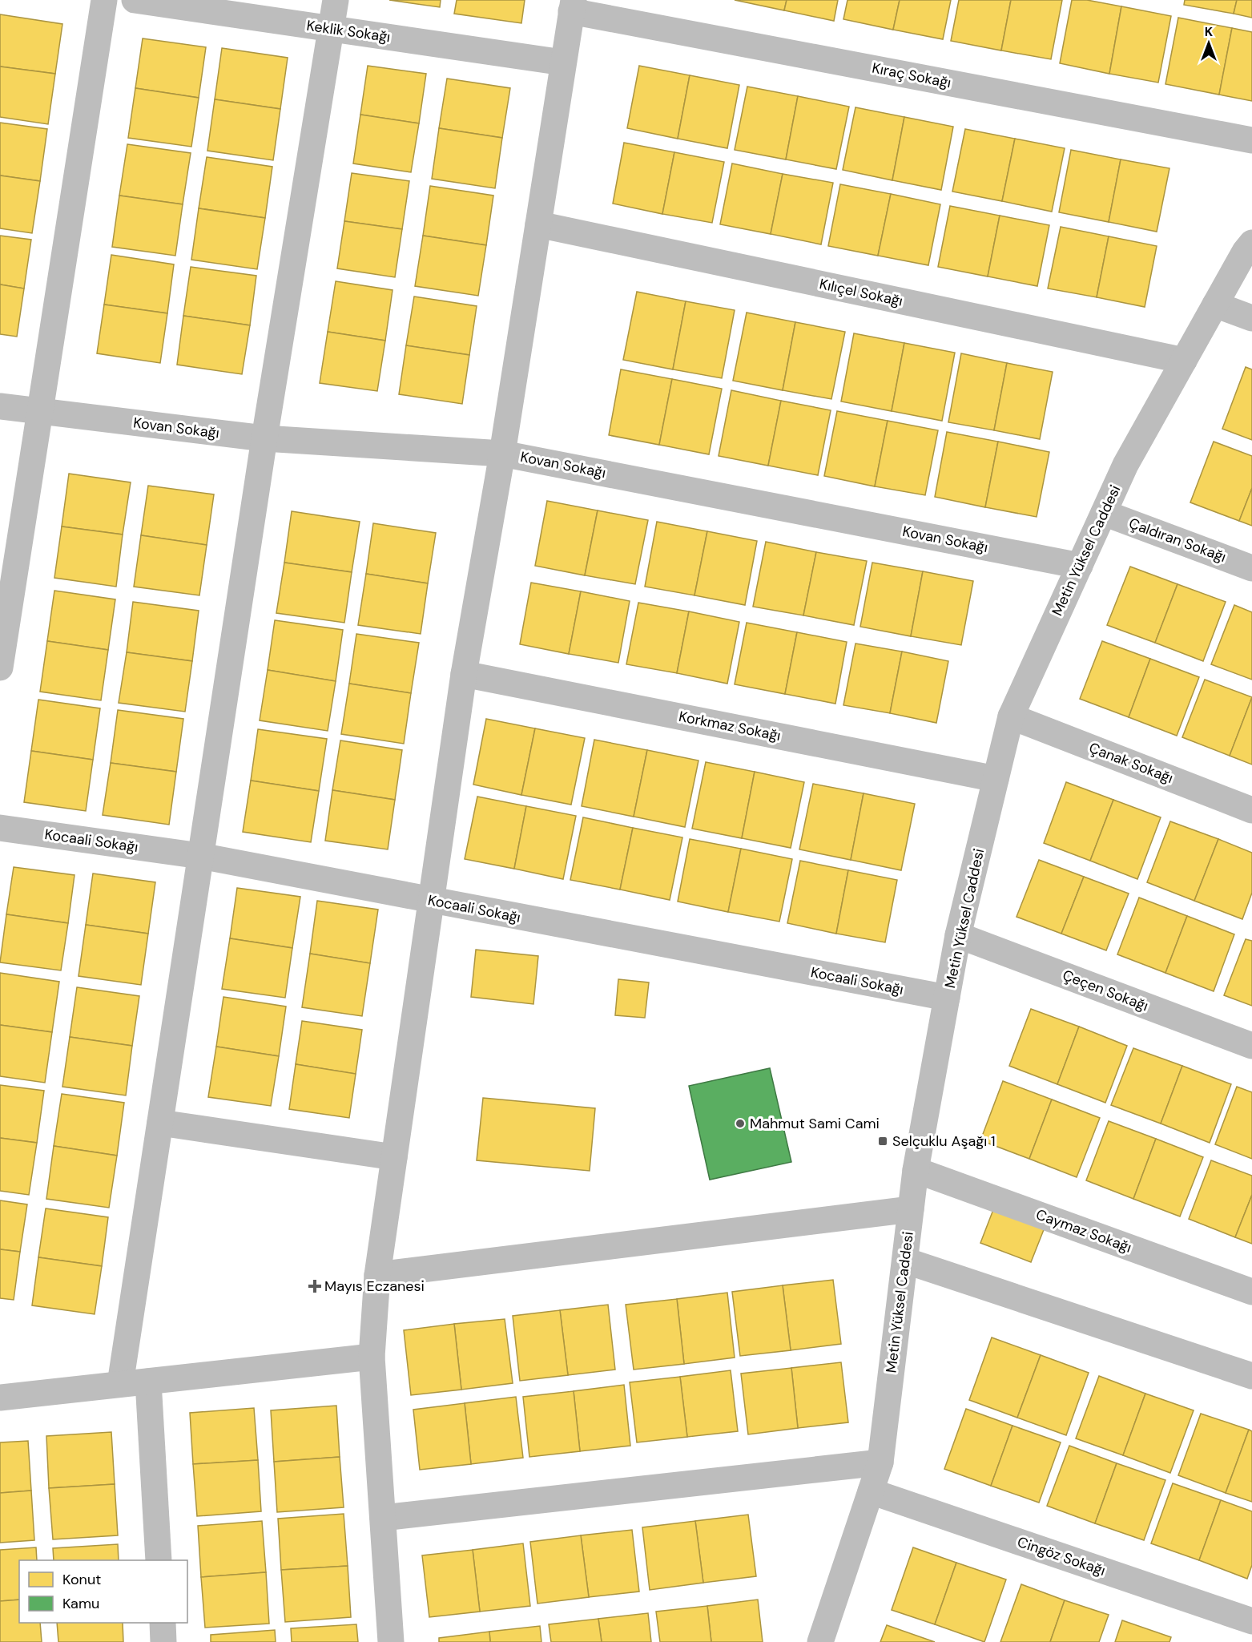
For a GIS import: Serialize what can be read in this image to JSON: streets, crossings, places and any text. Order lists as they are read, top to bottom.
{
  "streets": {
    "street": [
      "Keklik Sokağı",
      "Kıraç Sokağı",
      "Kılıçel Sokağı",
      "Kovan Sokağı",
      "Çaldıran Sokağı",
      "Metin Yüksel Caddesi",
      "Korkmaz Sokağı",
      "Çanak Sokağı",
      "Kocaali Sokağı",
      "Çeçen Sokağı",
      "Caymaz Sokağı",
      "Cingöz Sokağı"
    ]
  },
  "crossings": [
    ["Kılıçel Sokağı", "Metin Yüksel Caddesi"],
    ["Kovan Sokağı", "Metin Yüksel Caddesi"],
    ["Çaldıran Sokağı", "Metin Yüksel Caddesi"],
    ["Metin Yüksel Caddesi", "Korkmaz Sokağı"],
    ["Metin Yüksel Caddesi", "Çanak Sokağı"],
    ["Metin Yüksel Caddesi", "Kocaali Sokağı"],
    ["Metin Yüksel Caddesi", "Çeçen Sokağı"],
    ["Metin Yüksel Caddesi", "Caymaz Sokağı"],
    ["Metin Yüksel Caddesi", "Cingöz Sokağı"]
  ],
  "places": {
    "other": ["Mahmut Sami Cami"],
    "transit": ["Selçuklu Aşağı 1"],
    "health": ["Mayıs Eczanesi"]
  },
  "legend": ["Konut", "Kamu"],
  "north": "top"
}
